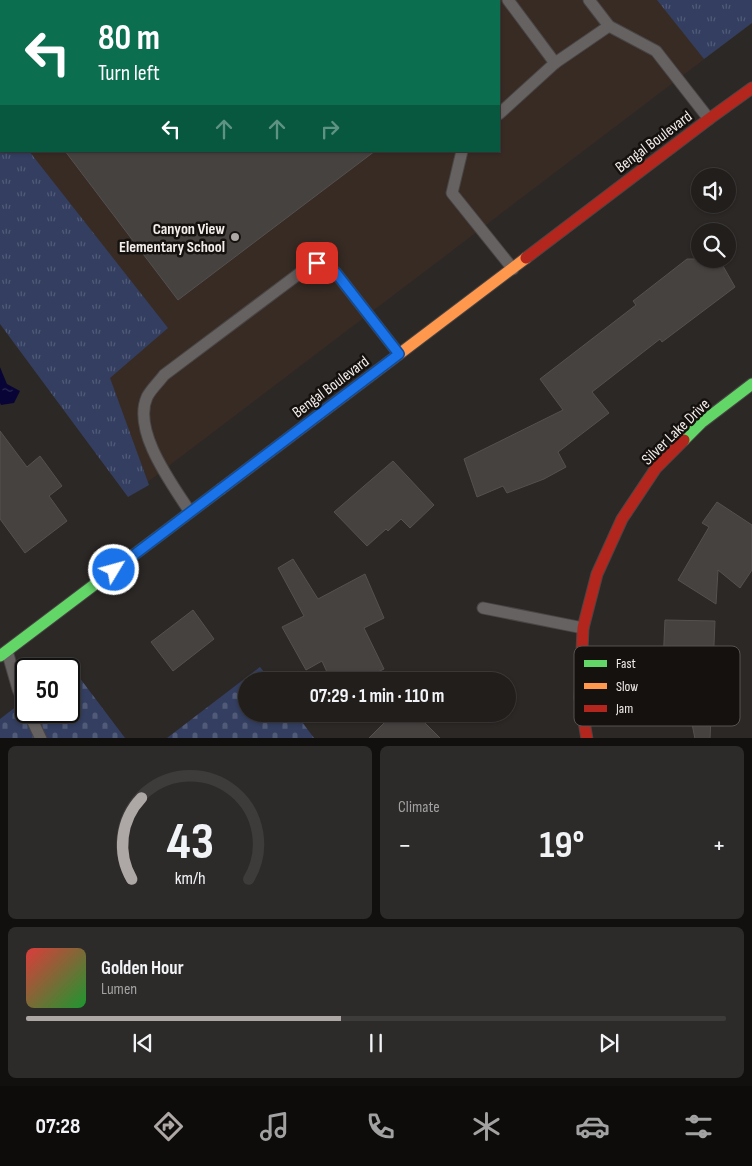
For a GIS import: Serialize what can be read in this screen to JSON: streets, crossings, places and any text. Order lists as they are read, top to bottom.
{
  "streets": {
    "main road": ["Bengal Boulevard", "Silver Lake Drive"]
  },
  "places": ["Canyon View Elementary School"],
  "legend": ["Fast", "Slow", "Jam"],
  "page": {
    "turn": ["80 m", "Turn left"],
    "limit": "50",
    "trip": "07:29 · 1 min · 110 m",
    "tile": "Climate",
    "heat": ["−", "19°", "+"],
    "song": ["Golden Hour", "Lumen"],
    "tabs": "07:28",
    "gauge": ["43", "km/h"]
  }
}
